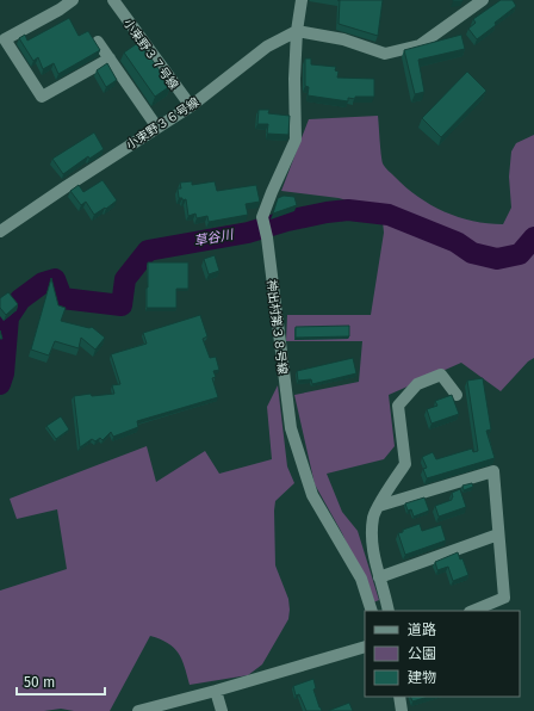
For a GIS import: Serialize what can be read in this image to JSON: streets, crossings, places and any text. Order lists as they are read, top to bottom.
{
  "streets": {
    "street": ["小束野３７号線", "小束野３６号線", "神出村第３８号線"]
  },
  "crossings": [
    ["小束野３７号線", "小束野３６号線"],
    ["小束野３６号線", "神出村第３８号線"]
  ],
  "water": ["草谷川"],
  "legend": ["道路", "公園", "建物"],
  "scale_bar": "50 m"
}
